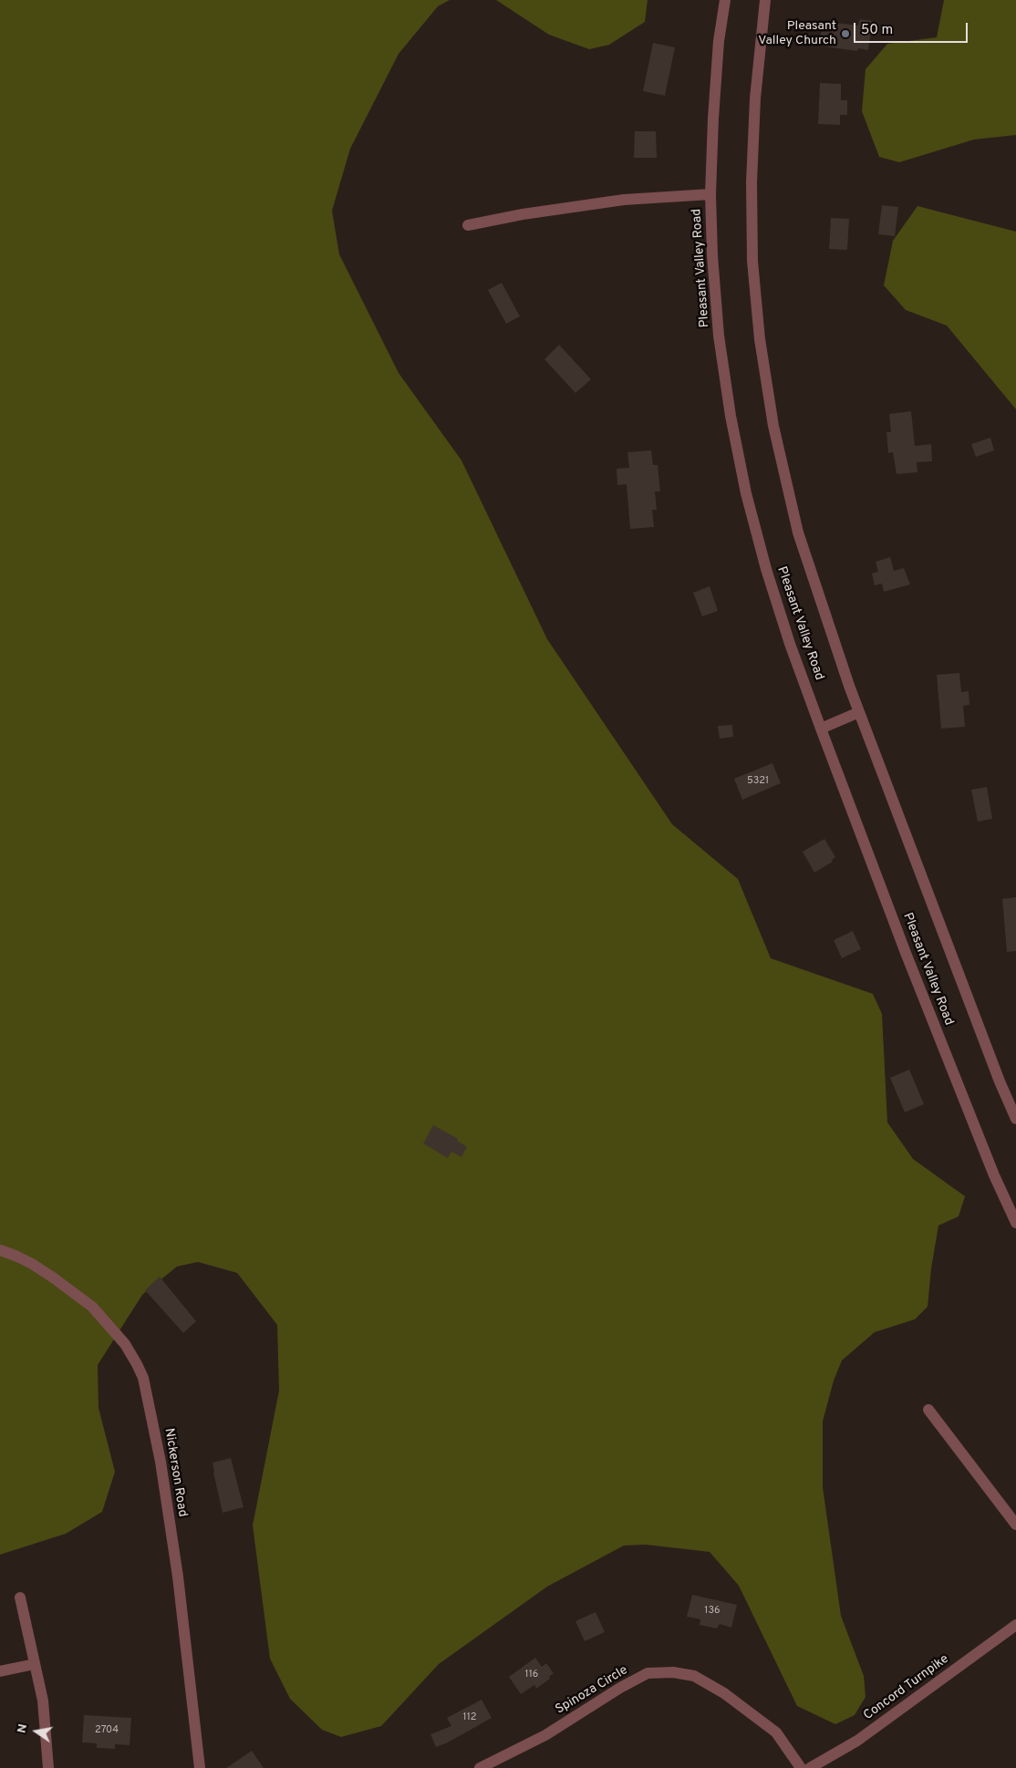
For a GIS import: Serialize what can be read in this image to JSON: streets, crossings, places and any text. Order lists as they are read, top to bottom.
{
  "streets": {
    "street": [
      "Pleasant Valley Road",
      "Nickerson Road",
      "Concord Turnpike",
      "Spinoza Circle"
    ]
  },
  "places": ["Pleasant Valley Church"],
  "house_numbers": [
    "5321",
    "136",
    "116",
    "112",
    "2704"
  ],
  "scale_bar": "50 m",
  "north": "left"
}
